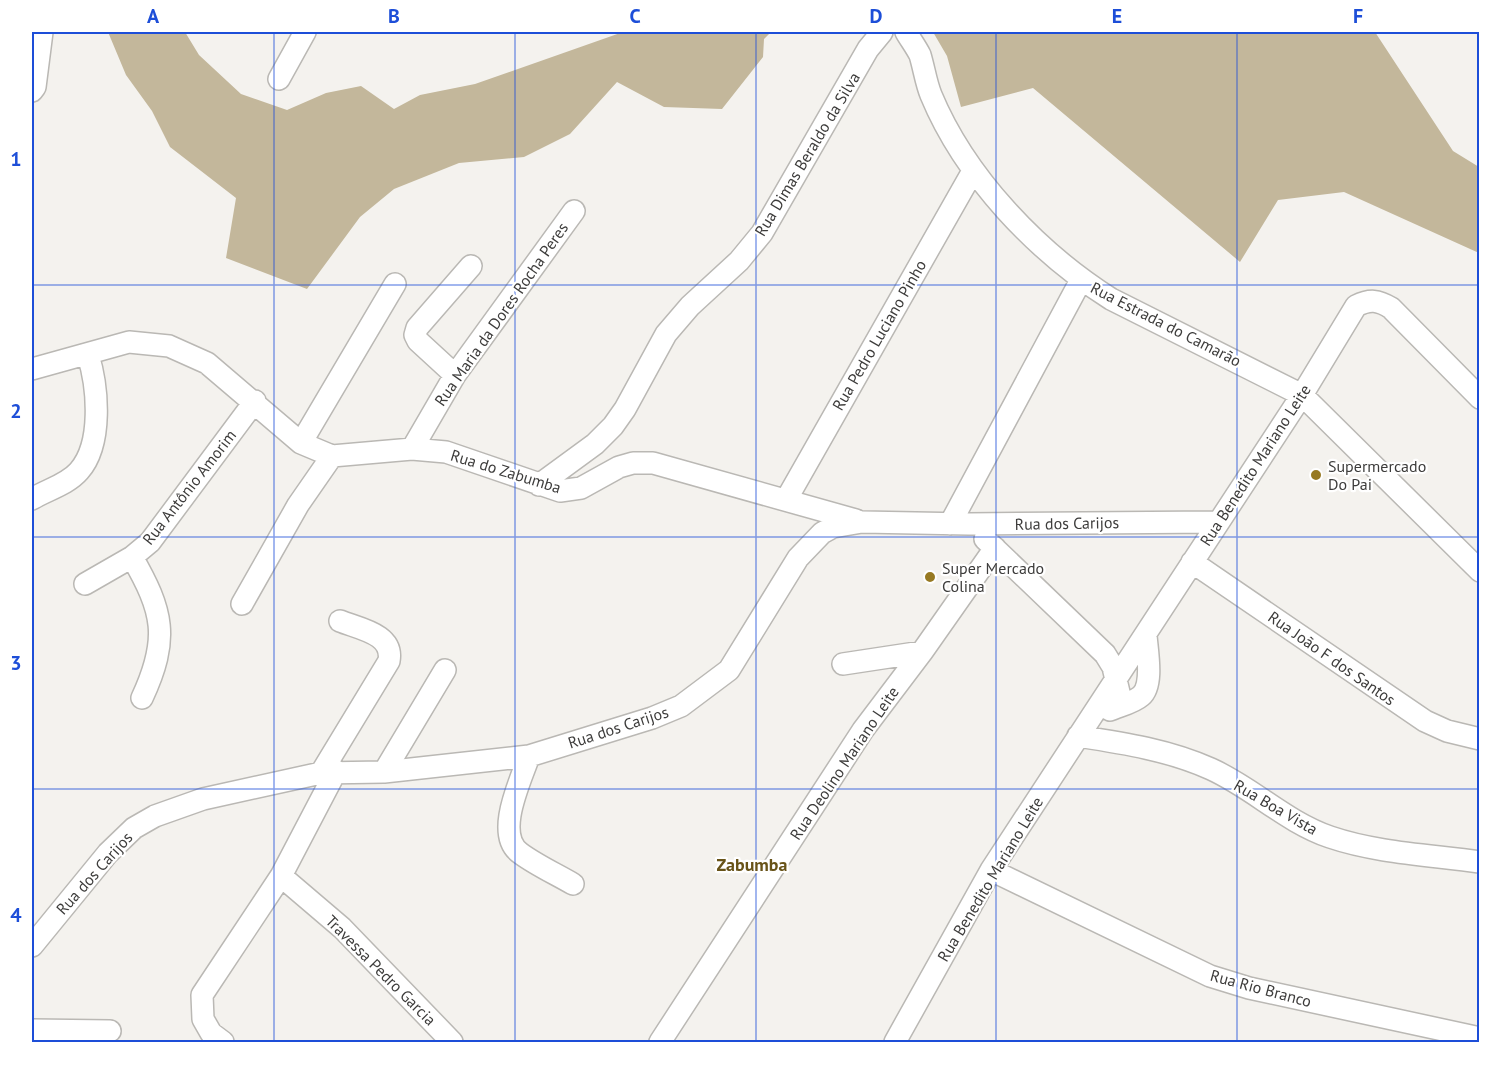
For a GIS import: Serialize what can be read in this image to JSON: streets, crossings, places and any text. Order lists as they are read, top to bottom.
{
  "streets": {
    "street": [
      "Rua Dimas Beraldo da Silva",
      "Rua Maria da Dores Rocha Peres",
      "Rua Estrada do Camarão",
      "Rua Pedro Luciano Pinho",
      "Rua Benedito Mariano Leite",
      "Rua do Zabumba",
      "Rua Antônio Amorim",
      "Rua dos Carijos",
      "Rua João F dos Santos",
      "Rua Deolino Mariano Leite",
      "Rua Boa Vista",
      "Travessa Pedro Garcia",
      "Rua Rio Branco"
    ]
  },
  "crossings": [
    ["Rua Dimas Beraldo da Silva", "Rua do Zabumba"],
    ["Rua Maria da Dores Rocha Peres", "Rua do Zabumba"],
    ["Rua Estrada do Camarão", "Rua Pedro Luciano Pinho"],
    ["Rua Estrada do Camarão", "Rua Benedito Mariano Leite"],
    ["Rua Pedro Luciano Pinho", "Rua do Zabumba"],
    ["Rua Benedito Mariano Leite", "Rua dos Carijos"],
    ["Rua Benedito Mariano Leite", "Rua João F dos Santos"],
    ["Rua Benedito Mariano Leite", "Rua Boa Vista"],
    ["Rua Benedito Mariano Leite", "Rua Rio Branco"],
    ["Rua do Zabumba", "Rua Antônio Amorim"],
    ["Rua do Zabumba", "Rua dos Carijos"]
  ],
  "districts": ["Zabumba"],
  "places": ["Supermercado Do Pai", "Super Mercado Colina"],
  "grid": {
    "columns": [
      "A",
      "B",
      "C",
      "D",
      "E",
      "F"
    ],
    "rows": [
      "1",
      "2",
      "3",
      "4"
    ]
  }
}
